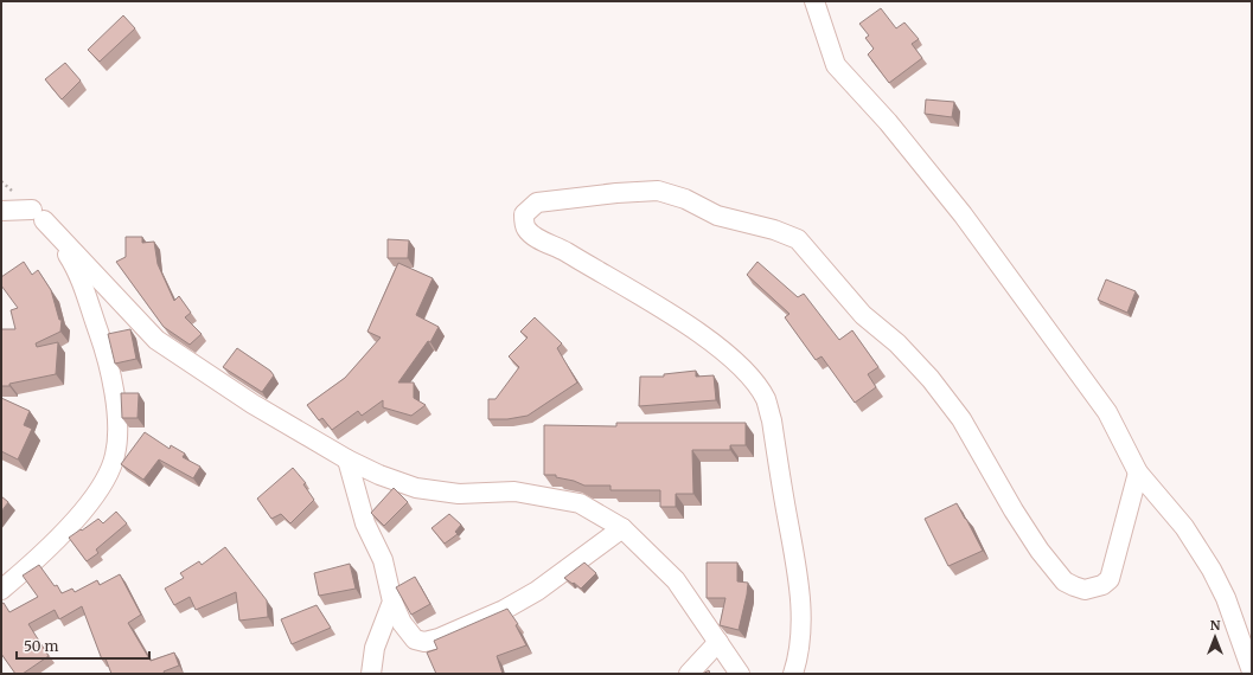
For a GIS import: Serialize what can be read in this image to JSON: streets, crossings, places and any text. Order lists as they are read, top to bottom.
{
  "scale_bar": "50 m",
  "north": "top"
}
